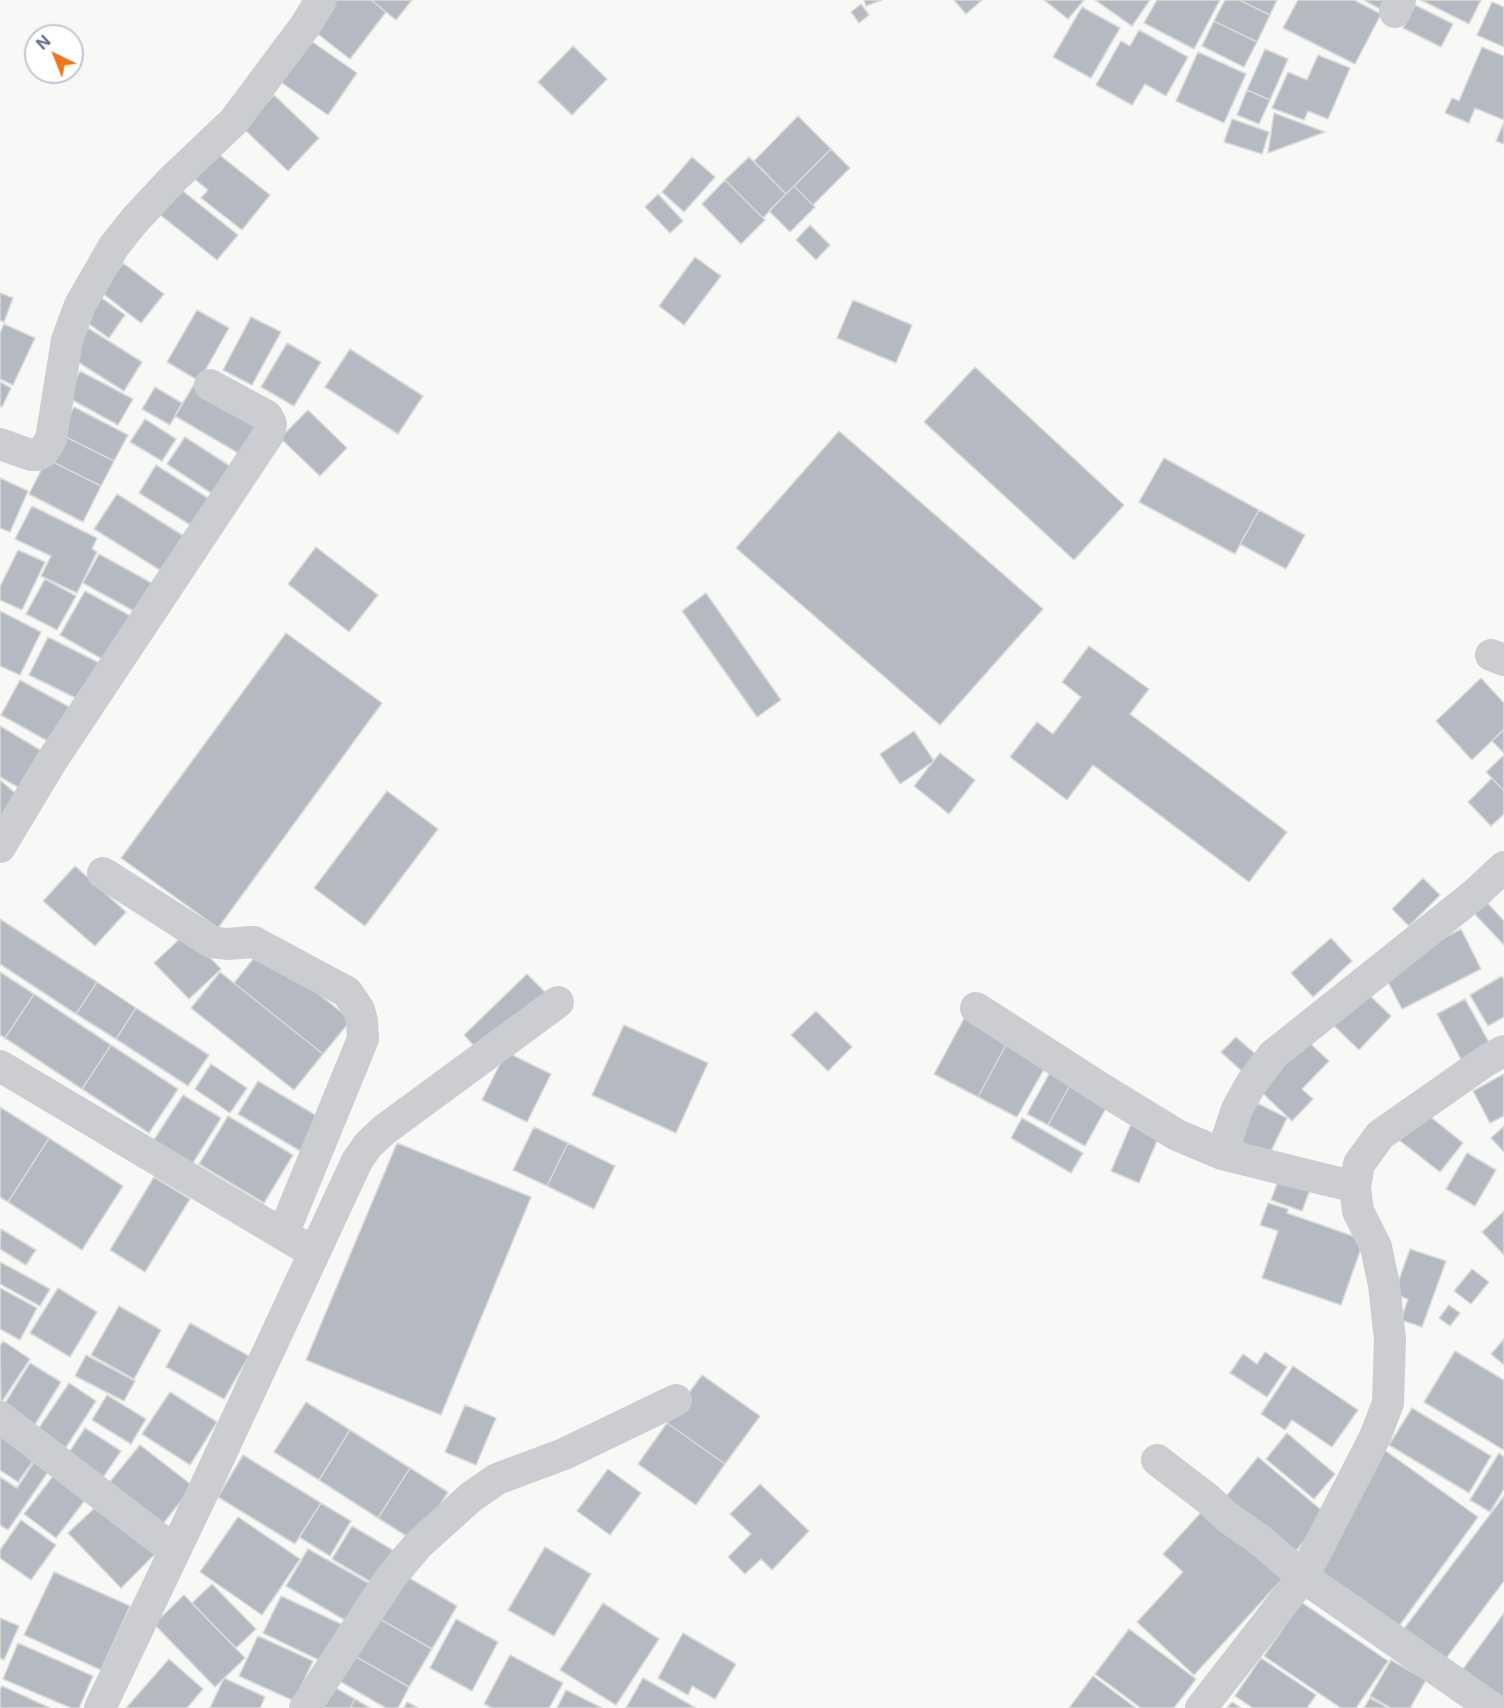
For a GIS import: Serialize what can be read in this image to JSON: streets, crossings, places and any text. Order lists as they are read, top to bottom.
{
  "north": "top left"
}
